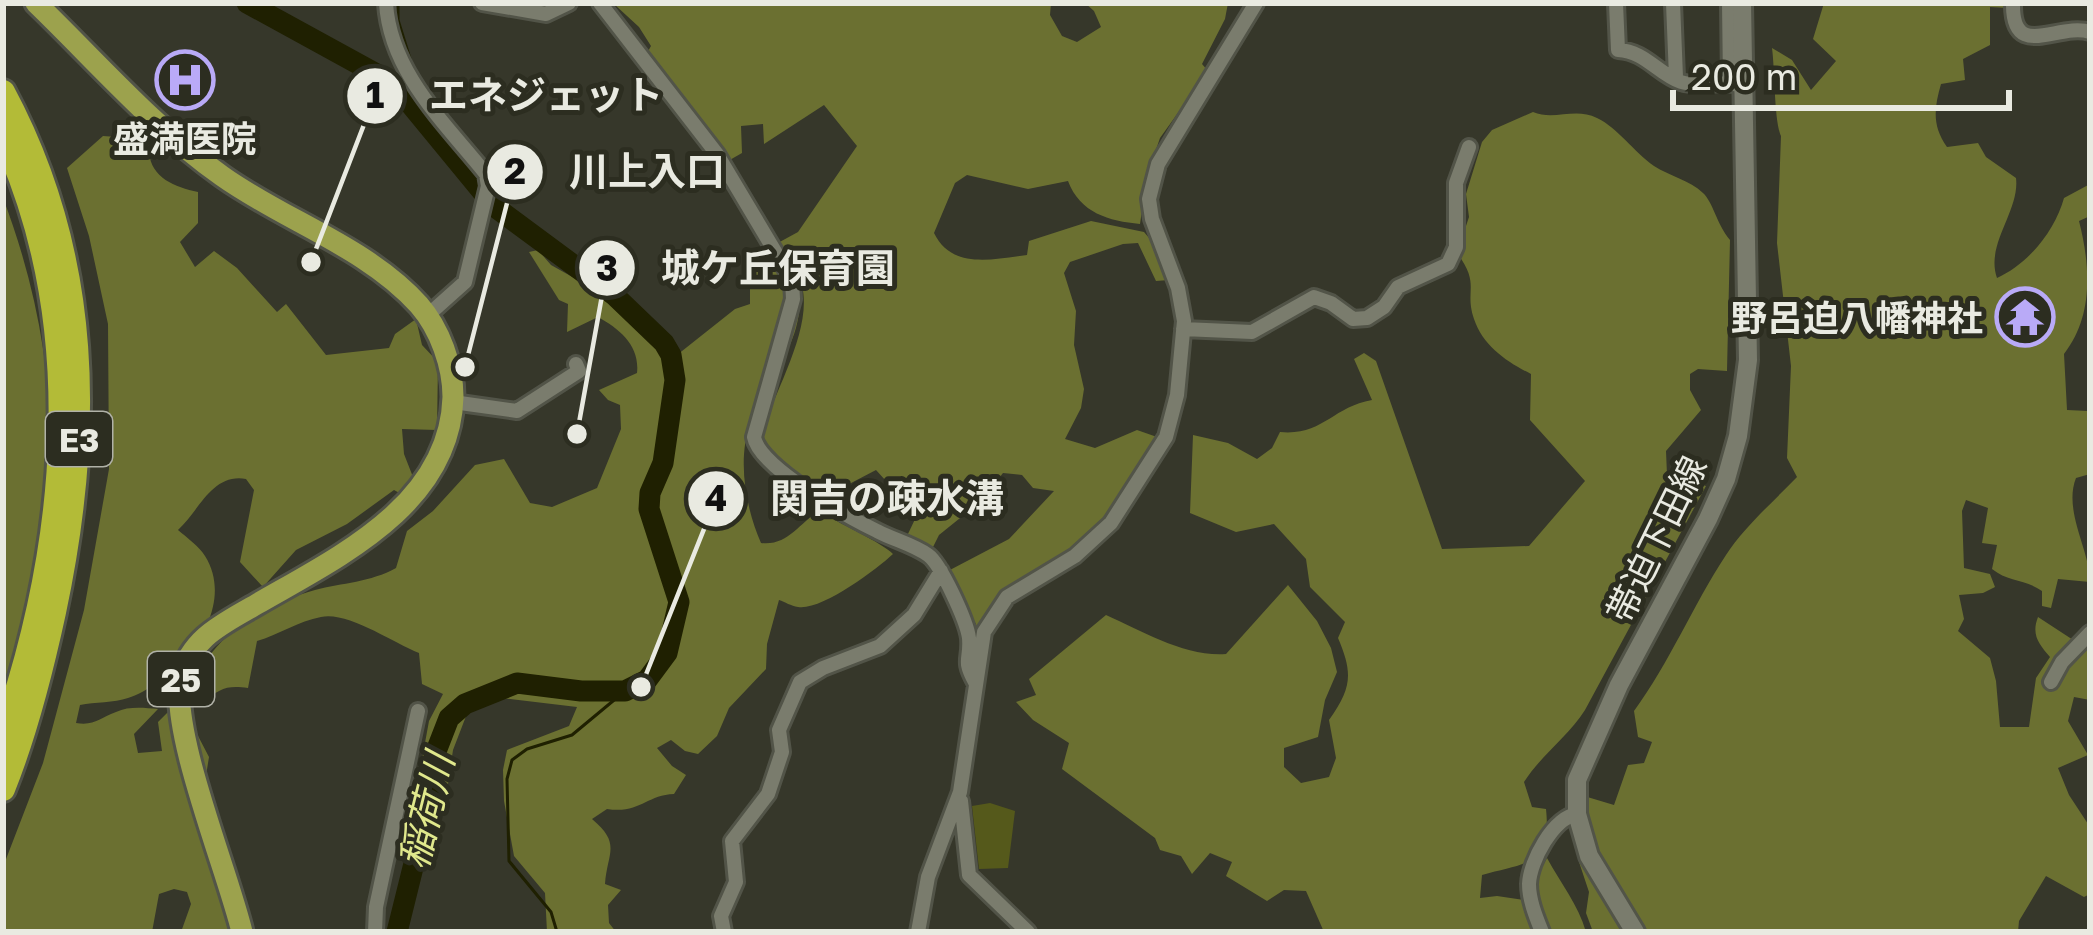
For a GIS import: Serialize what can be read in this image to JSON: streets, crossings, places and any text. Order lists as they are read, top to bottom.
{
  "streets": {
    "highway": ["E3"],
    "main road": ["帯迫下田線", "25"]
  },
  "water": ["稲荷川"],
  "places": {
    "hospital": ["盛満医院"],
    "other": [
      "エネジェット",
      "川上入口",
      "城ケ丘保育園",
      "関吉の疎水溝"
    ],
    "temple": ["野呂迫八幡神社"]
  },
  "scale_bar": "200 m"
}
